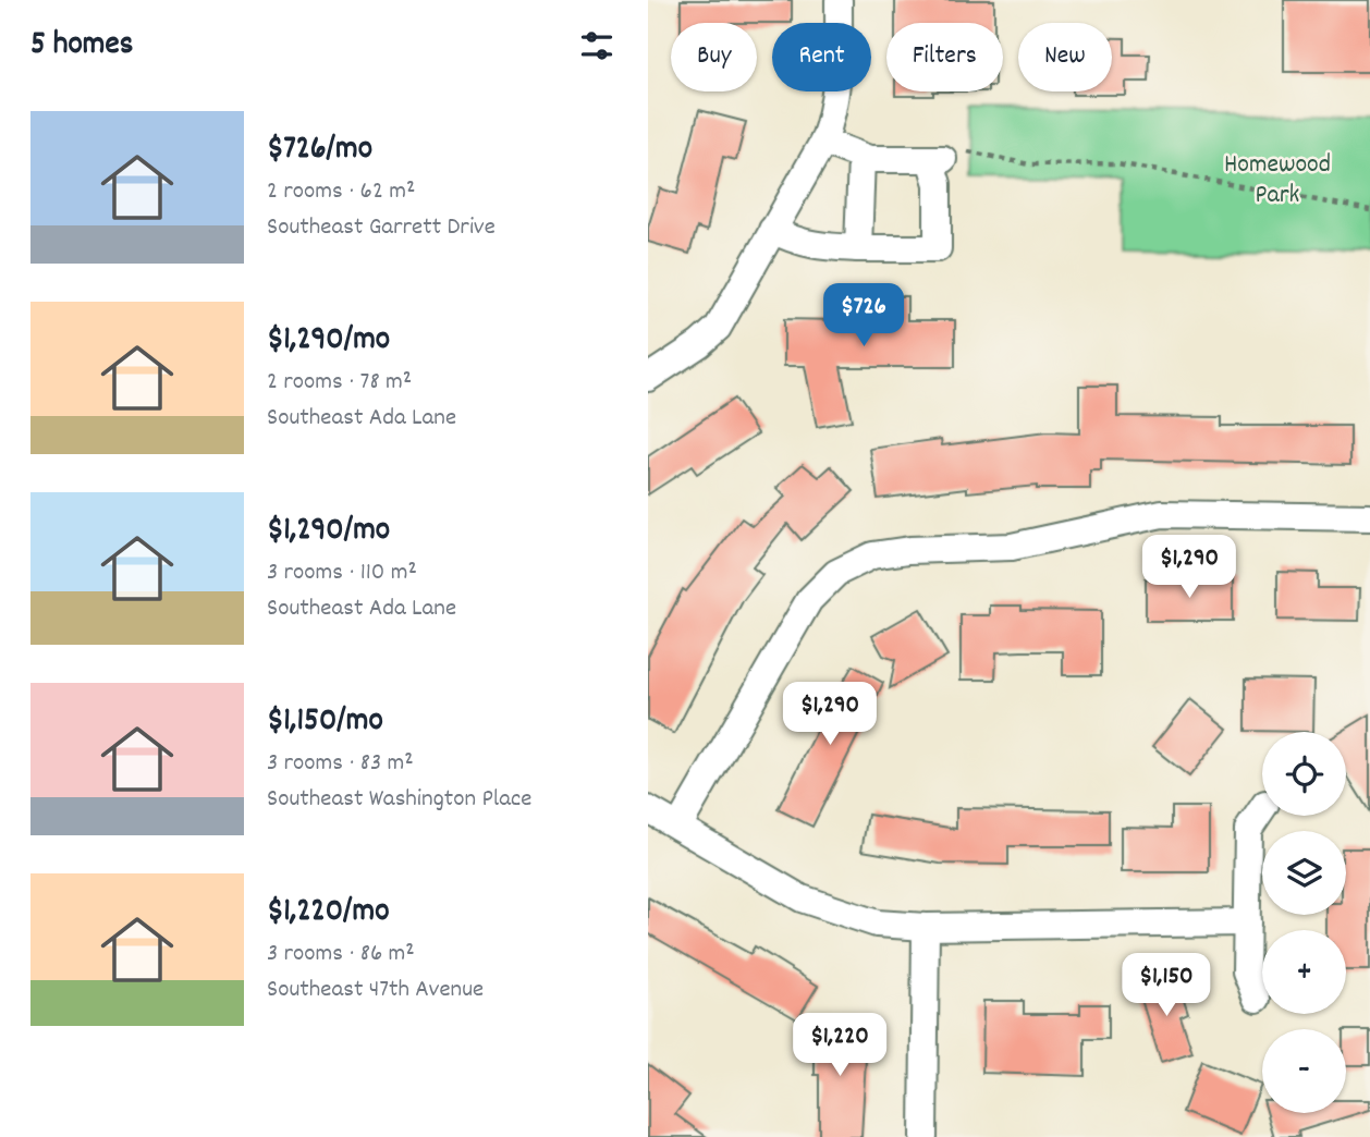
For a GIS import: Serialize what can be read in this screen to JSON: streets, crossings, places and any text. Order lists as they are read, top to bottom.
{
  "parks": ["Homewood Park"],
  "page": {
    "heading": "5 homes",
    "chip": [
      "Buy",
      "Rent",
      "Filters",
      "New"
    ],
    "list": [
      {
        "name": "$726/mo",
        "note": "2 rooms · 62 m² · Southeast Garrett Drive"
      },
      {
        "name": "$1,290/mo",
        "note": "2 rooms · 78 m² · Southeast Ada Lane"
      },
      {
        "name": "$1,290/mo",
        "note": "3 rooms · 110 m² · Southeast Ada Lane"
      },
      {
        "name": "$1,150/mo",
        "note": "3 rooms · 83 m² · Southeast Washington Place"
      },
      {
        "name": "$1,220/mo",
        "note": "3 rooms · 86 m² · Southeast 47th Avenue"
      }
    ],
    "price": [
      "$726",
      "$1,290",
      "$1,290",
      "$1,150",
      "$1,220"
    ],
    "map_buttons": ["+", "−"]
  }
}
